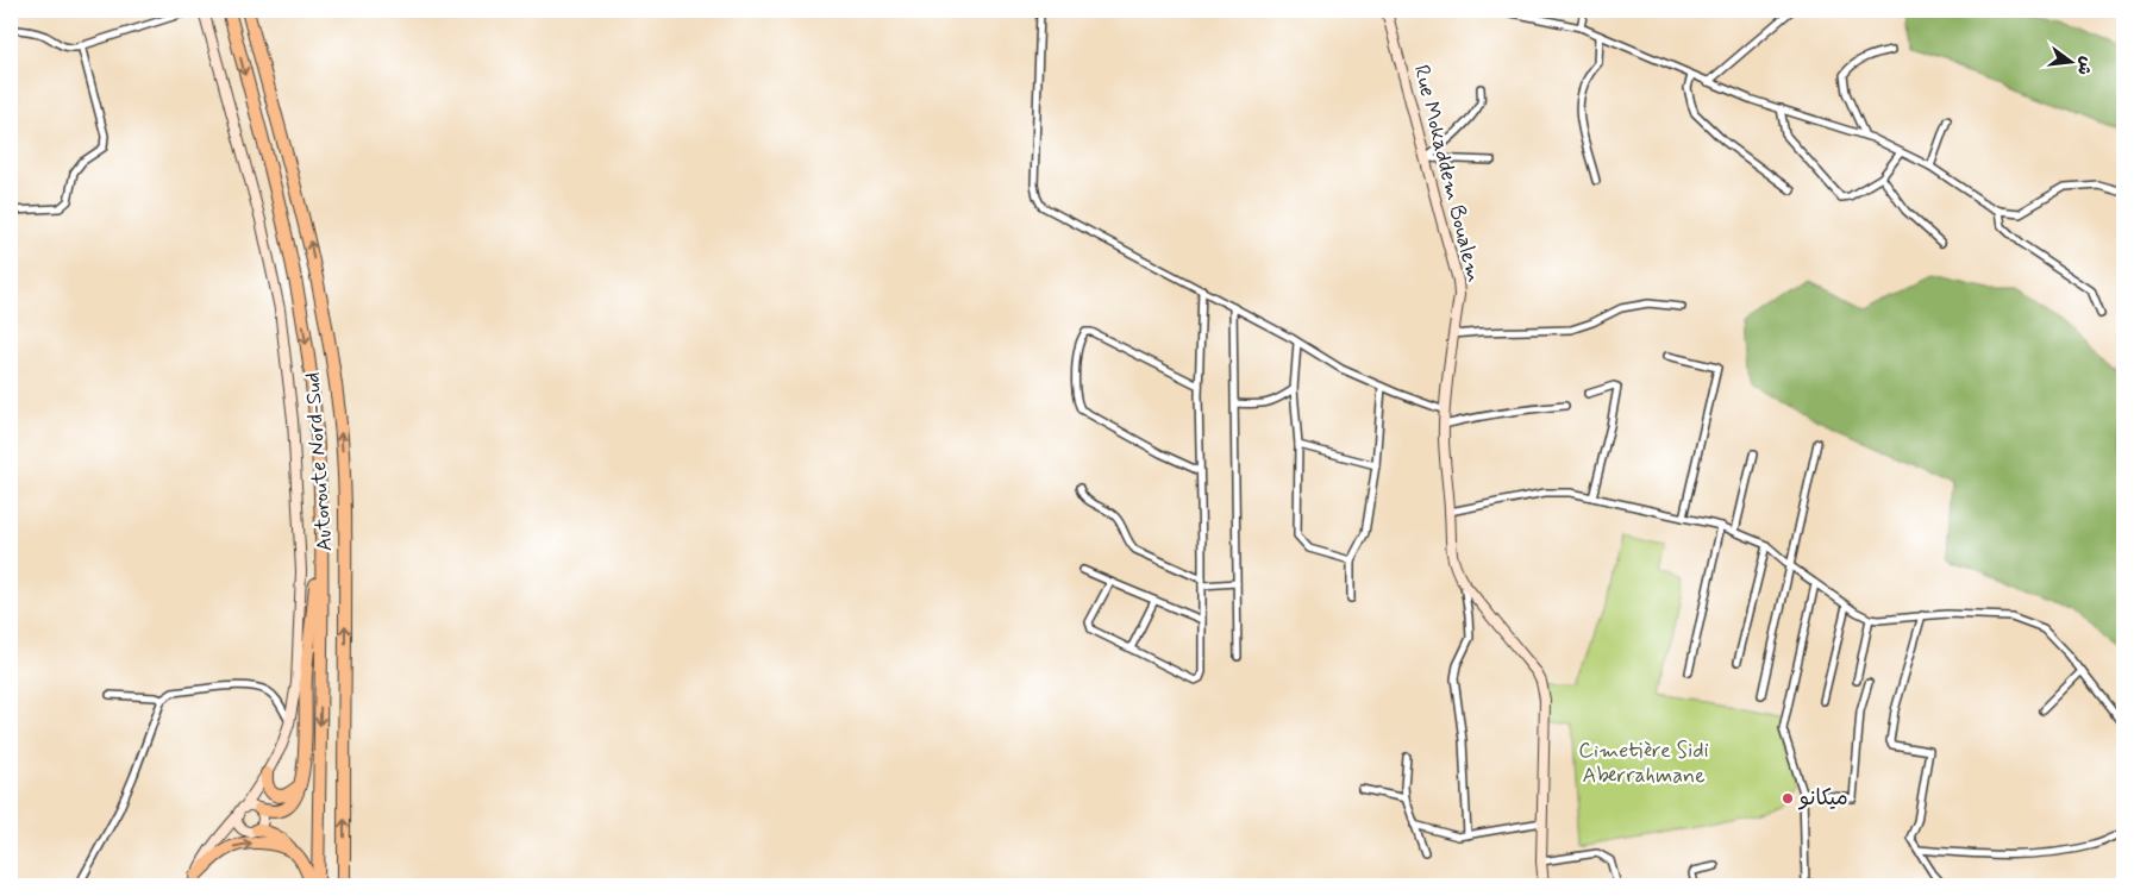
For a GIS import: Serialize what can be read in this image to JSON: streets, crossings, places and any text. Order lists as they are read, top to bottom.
{
  "streets": {
    "highway": ["Autoroute Nord-Sud"],
    "main road": ["Rue Mokaddem Boualem"]
  },
  "parks": ["Cimetière Sidi Aberrahmane"],
  "places": ["ميكانو"],
  "north": "right"
}
